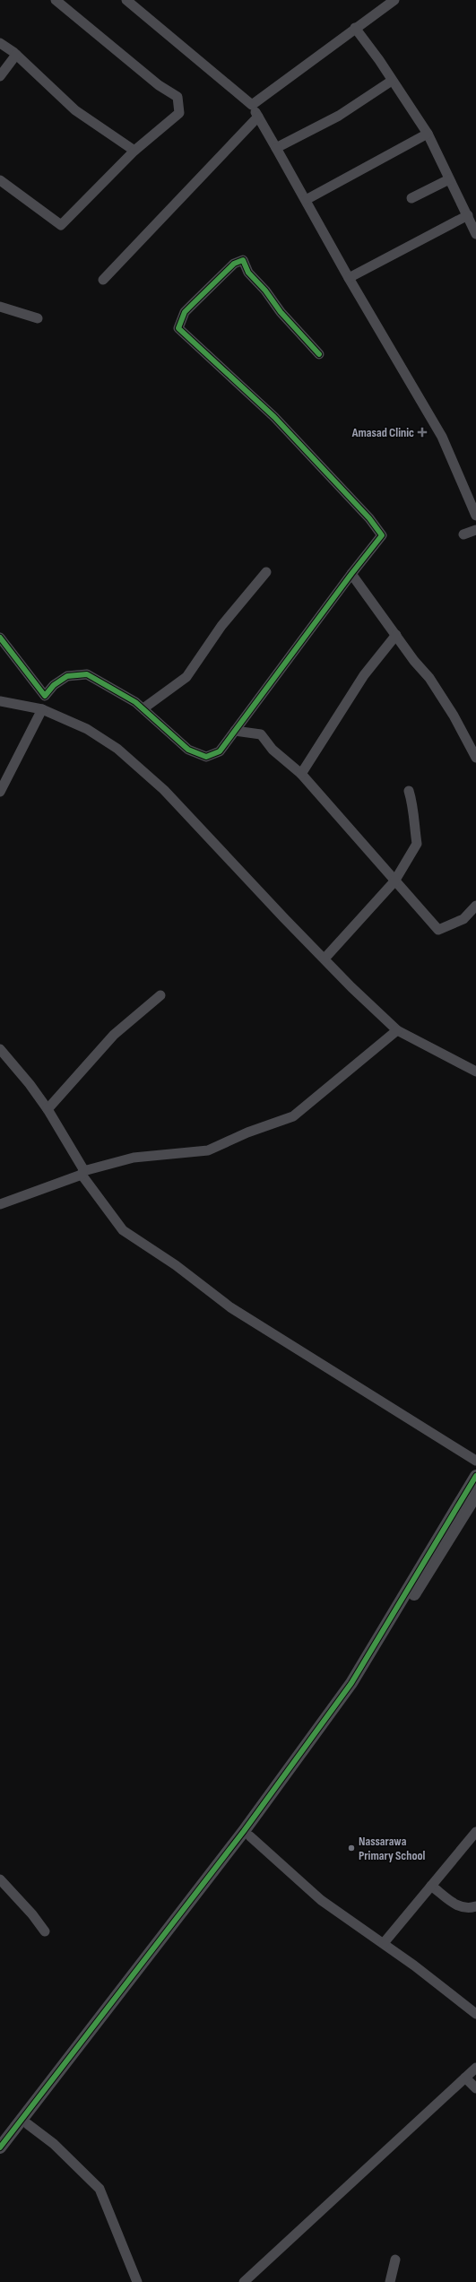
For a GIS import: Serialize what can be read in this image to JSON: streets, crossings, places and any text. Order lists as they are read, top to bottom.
{
  "places": {
    "health": ["Amasad Clinic"],
    "other": ["Nassarawa Primary School"]
  }
}
